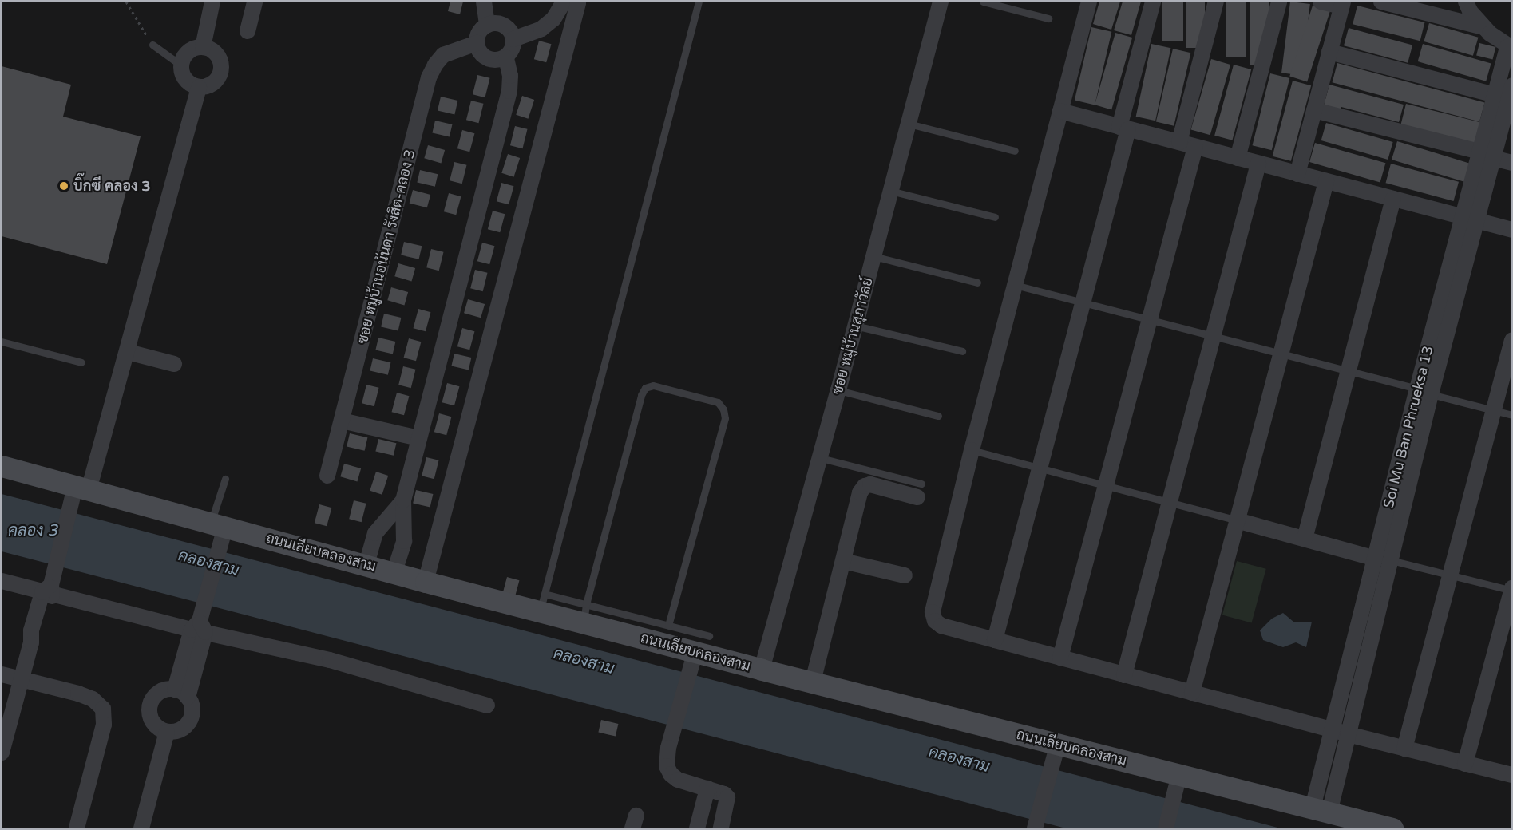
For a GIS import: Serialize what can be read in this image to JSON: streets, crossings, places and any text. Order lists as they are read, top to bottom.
{
  "streets": {
    "main road": ["ถนนเลียบคลองสาม"],
    "street": ["ซอย หมู่บ้านอนันดา รังสิต-คลอง 3", "ซอย หมู่บ้านสุภาวัลย์", "Soi Mu Ban Phrueksa 13"]
  },
  "crossings": [
    ["ซอย หมู่บ้านสุภาวัลย์", "ถนนเลียบคลองสาม"],
    ["Soi Mu Ban Phrueksa 13", "ถนนเลียบคลองสาม"]
  ],
  "water": ["คลอง 3", "คลองสาม"],
  "places": ["บิ๊กซี คลอง 3"]
}
